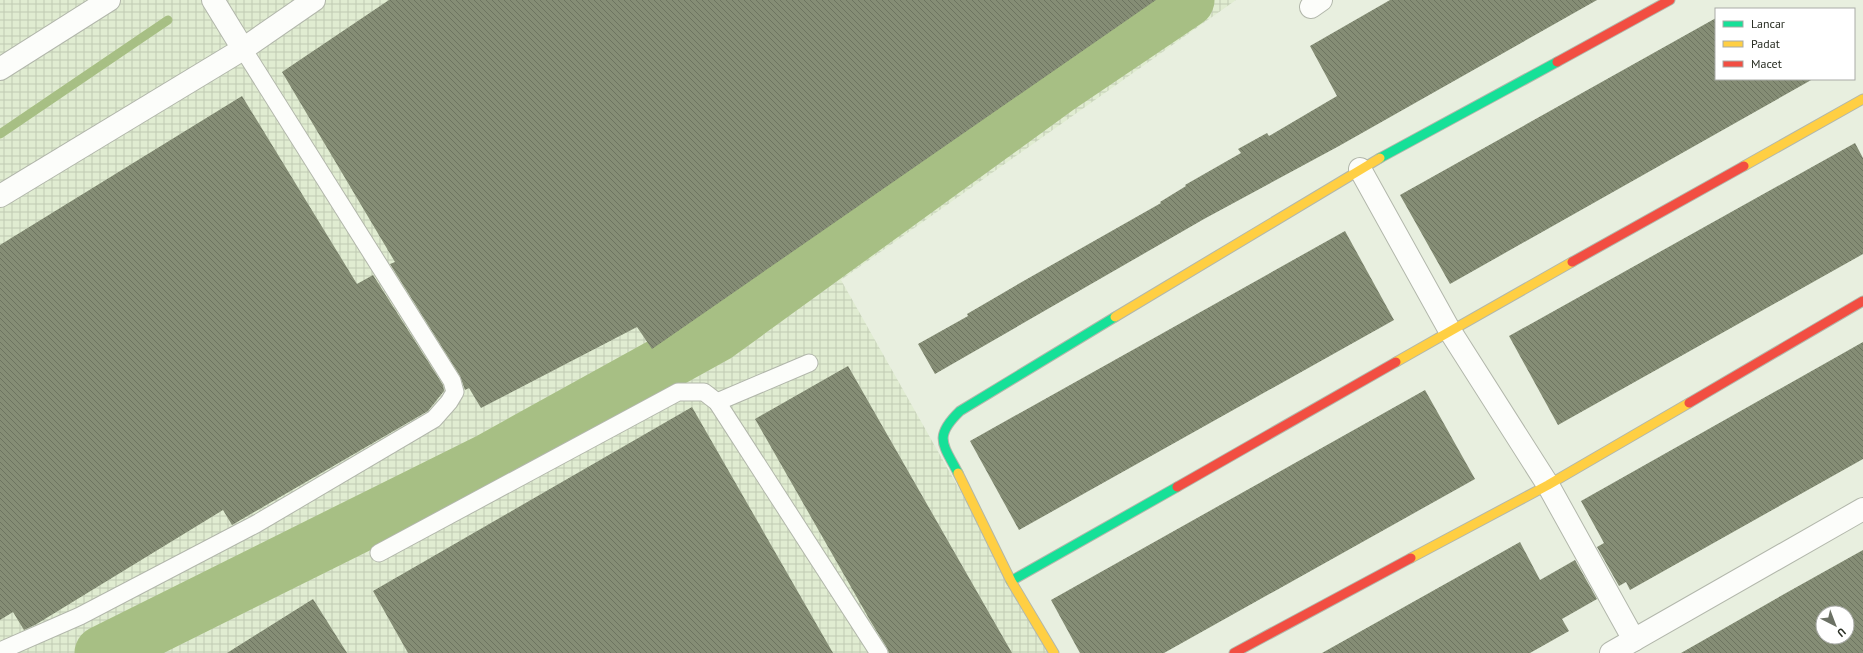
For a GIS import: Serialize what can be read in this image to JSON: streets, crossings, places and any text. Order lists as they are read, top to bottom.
{
  "legend": ["Lancar", "Padat", "Macet"],
  "north": "bottom right"
}
